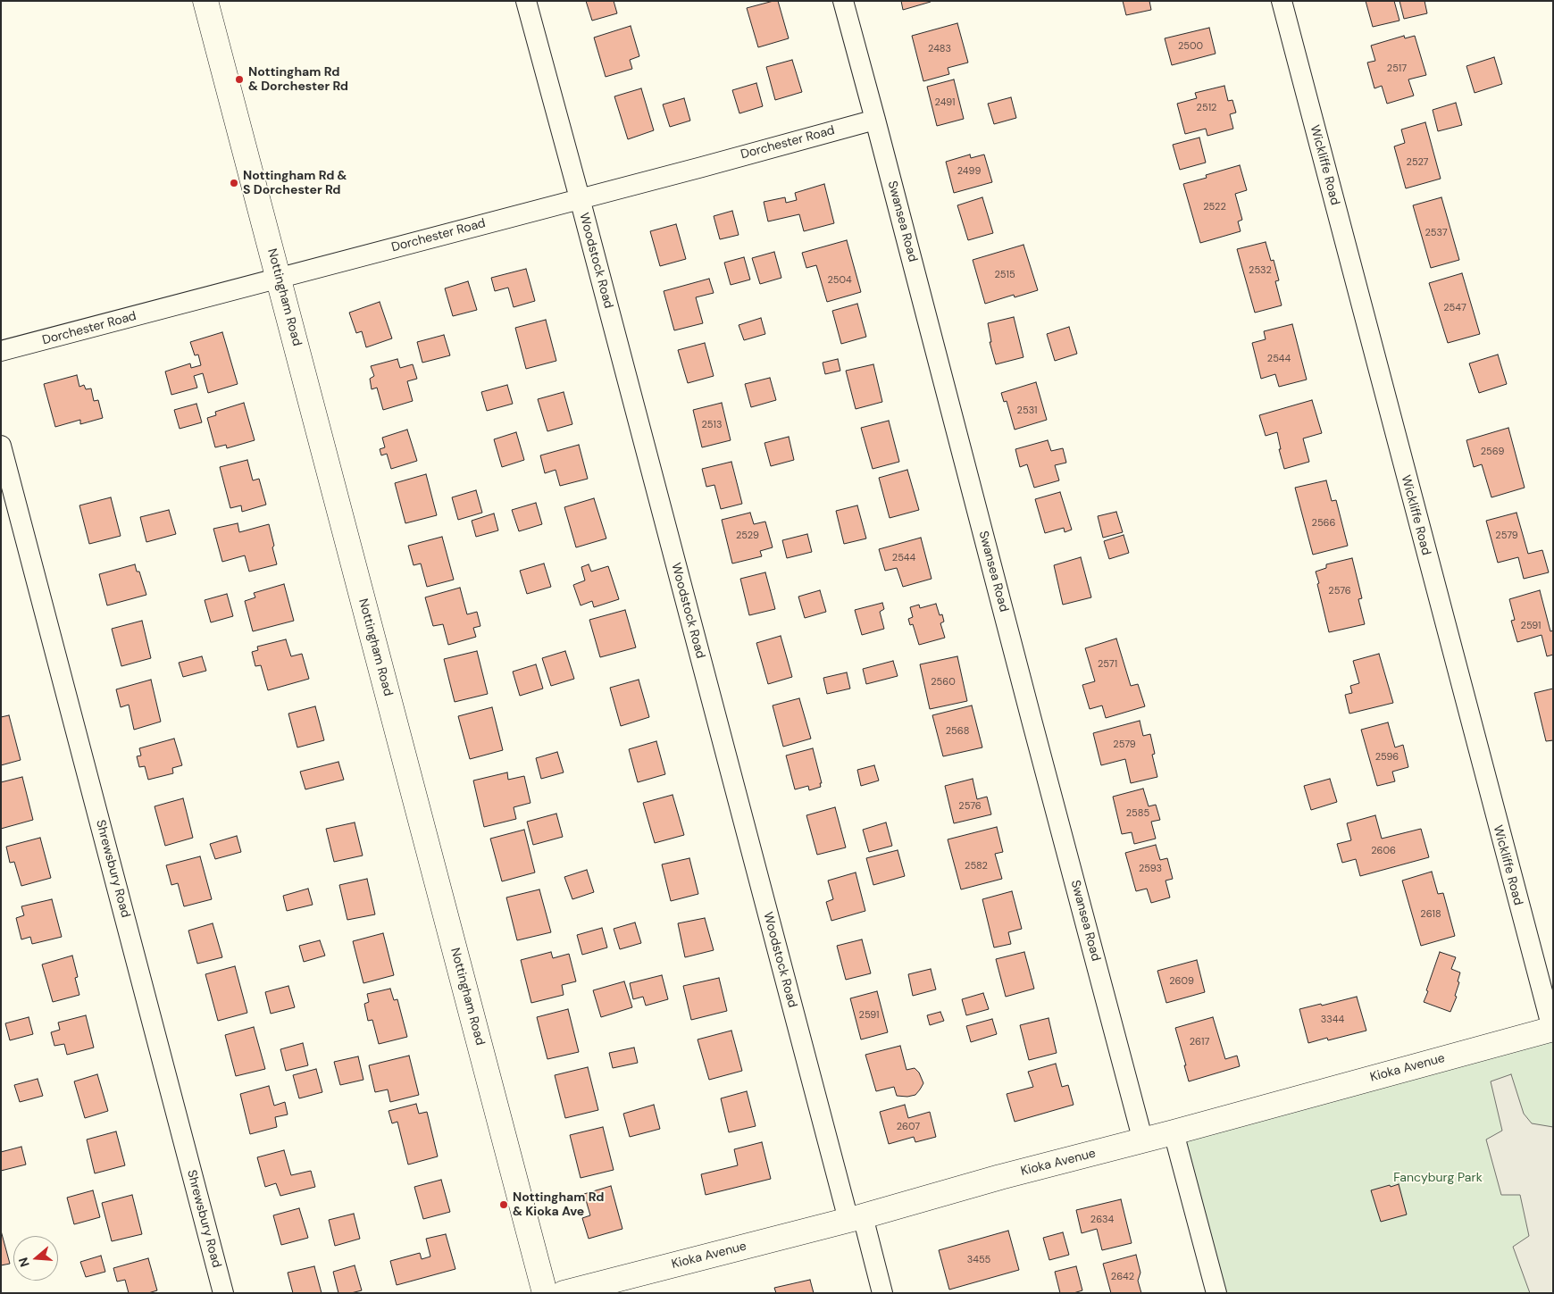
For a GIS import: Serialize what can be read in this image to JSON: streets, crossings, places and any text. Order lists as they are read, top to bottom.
{
  "streets": {
    "street": [
      "Dorchester Road",
      "Wickliffe Road",
      "Swansea Road",
      "Woodstock Road",
      "Nottingham Road",
      "Shrewsbury Road",
      "Kioka Avenue"
    ]
  },
  "crossings": [
    ["Dorchester Road", "Swansea Road"],
    ["Dorchester Road", "Woodstock Road"],
    ["Dorchester Road", "Nottingham Road"],
    ["Wickliffe Road", "Kioka Avenue"],
    ["Swansea Road", "Kioka Avenue"],
    ["Woodstock Road", "Kioka Avenue"]
  ],
  "parks": ["Fancyburg Park"],
  "places": ["Nottingham Rd & Dorchester Rd", "Nottingham Rd & S Dorchester Rd", "Nottingham Rd & Kioka Ave"],
  "house_numbers": [
    "2500",
    "2483",
    "2517",
    "2491",
    "2512",
    "2527",
    "2499",
    "2522",
    "2537",
    "2532",
    "2515",
    "2504",
    "2547",
    "2544",
    "2531",
    "2513",
    "2569",
    "2566",
    "2529",
    "2579",
    "2544",
    "2576",
    "2591",
    "2571",
    "2560",
    "2568",
    "2579",
    "2596",
    "2576",
    "2585",
    "2606",
    "2582",
    "2593",
    "2618",
    "2609",
    "2591",
    "3344",
    "2617",
    "2607",
    "2634",
    "3455",
    "2642"
  ],
  "north": "left"
}
